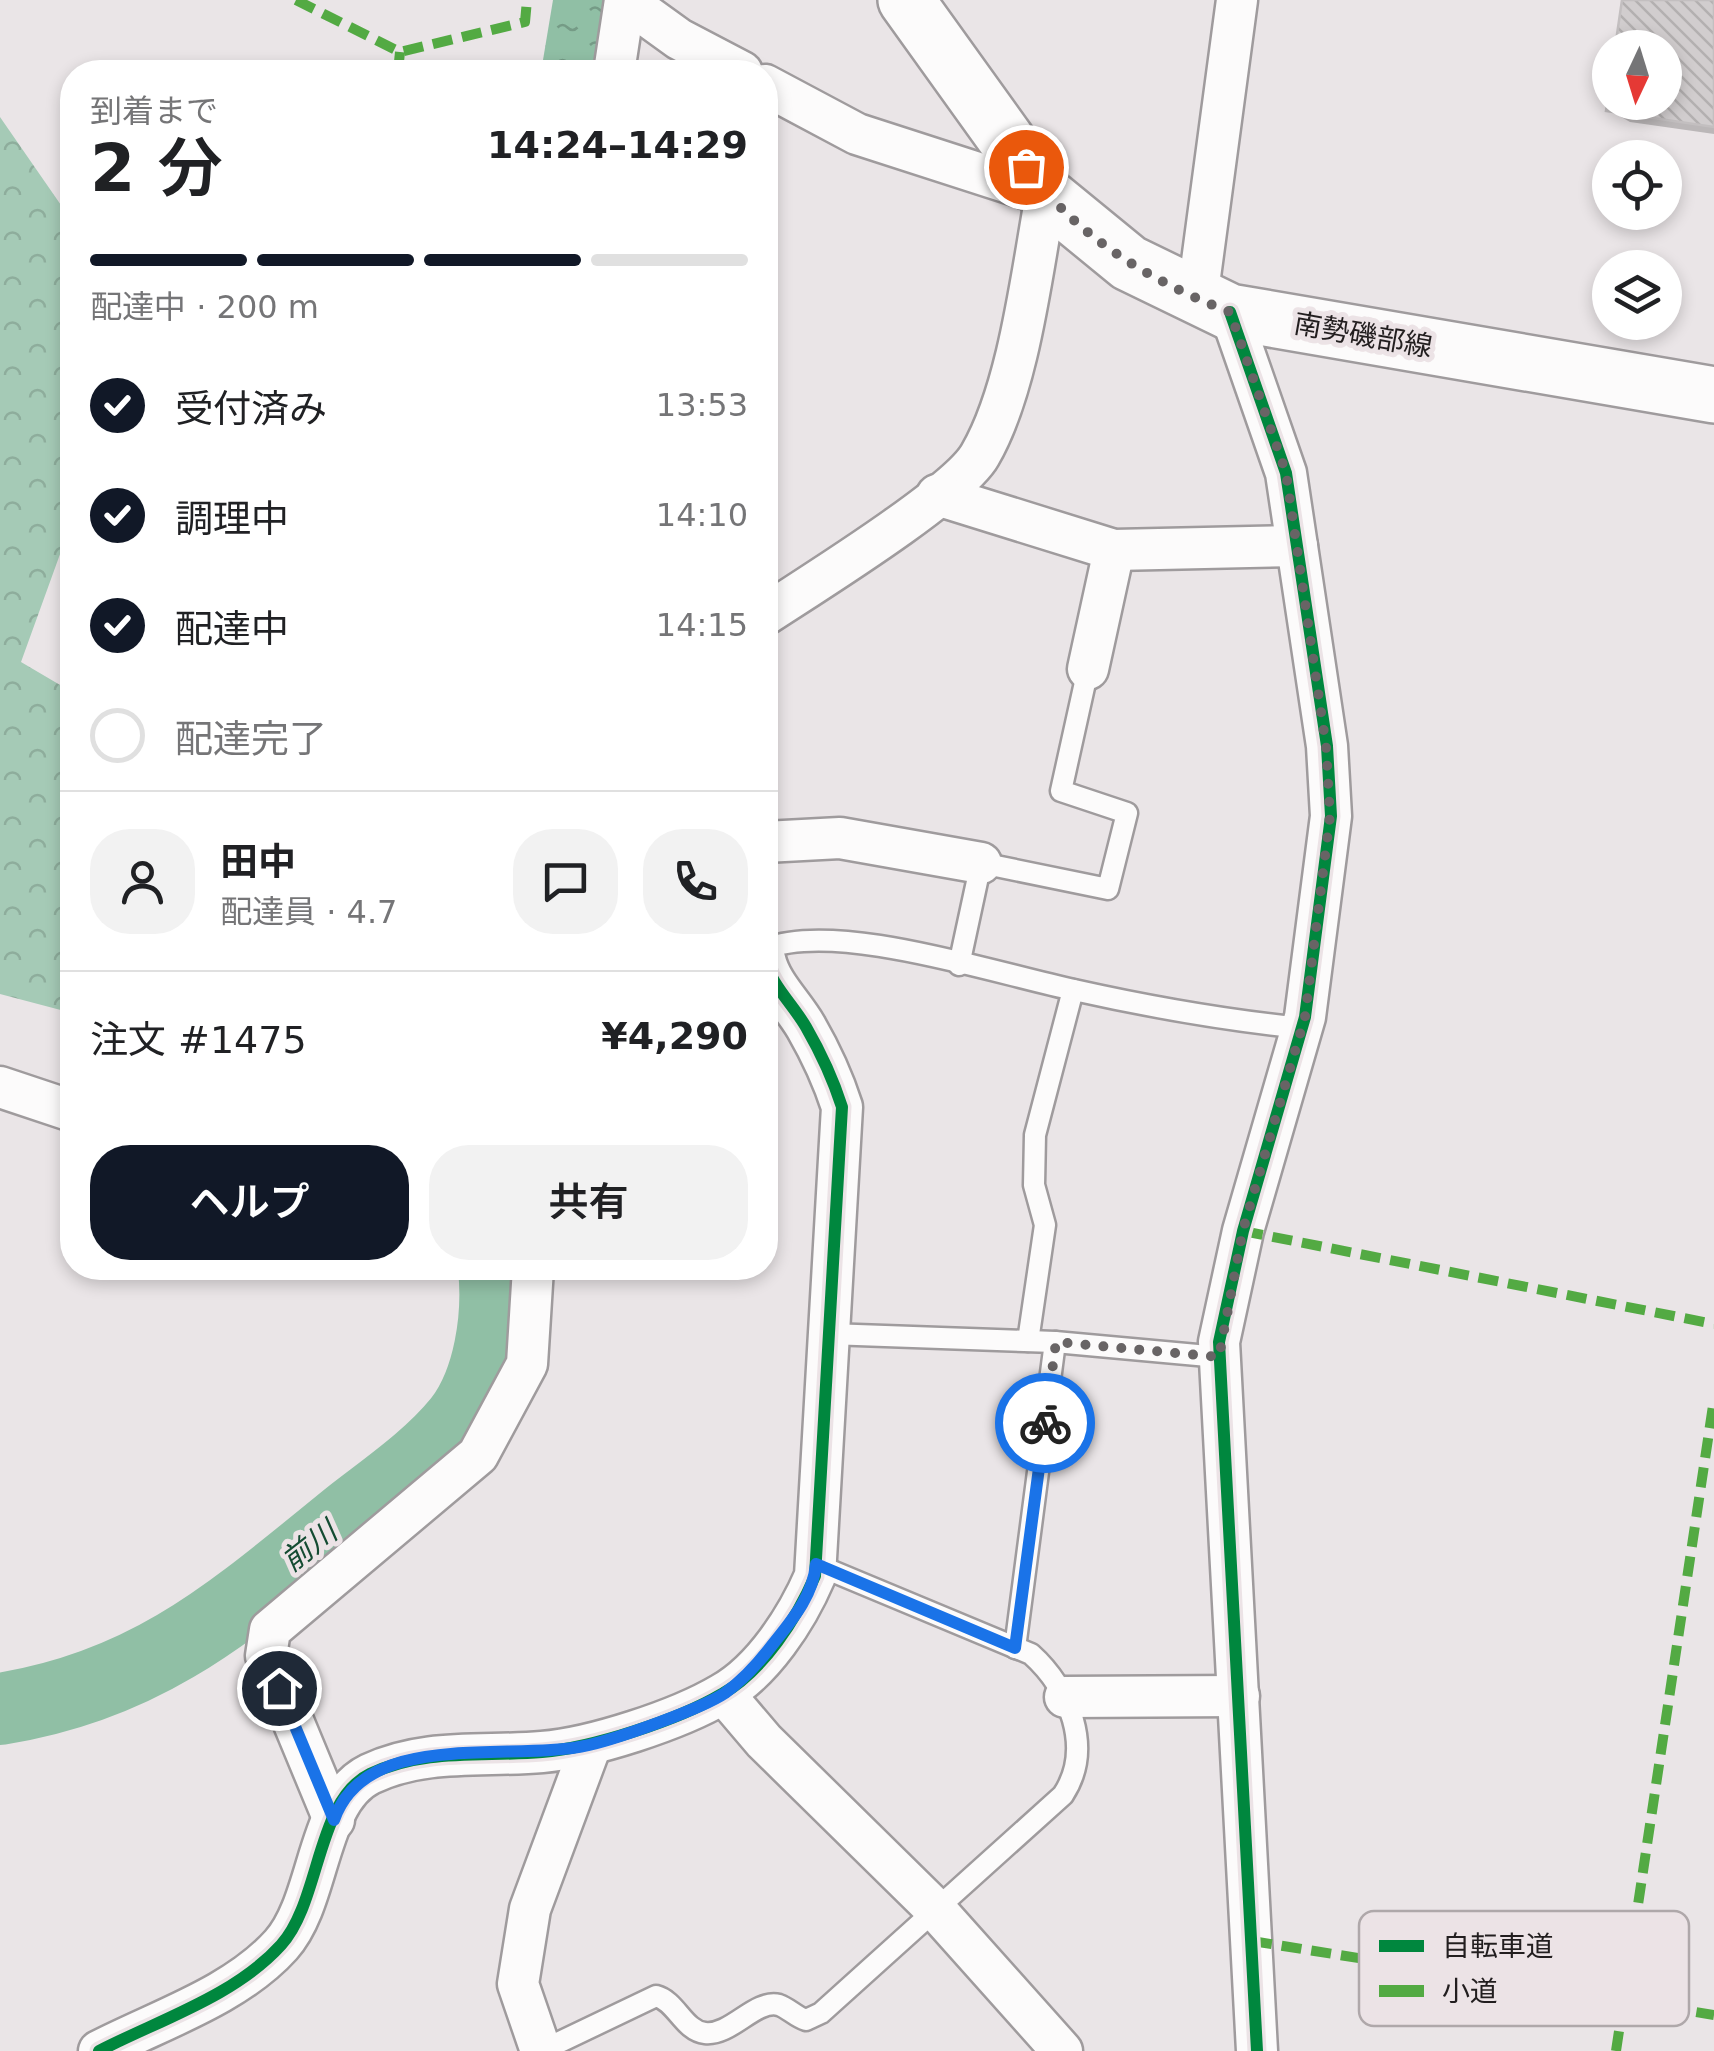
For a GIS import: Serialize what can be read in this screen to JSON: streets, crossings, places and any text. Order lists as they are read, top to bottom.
{
  "streets": {
    "main road": ["南勢磯部線"]
  },
  "water": ["前川"],
  "legend": ["自転車道", "小道"],
  "north": "bottom",
  "page": {
    "heading": ["2 分", "到着まで", "14:24–14:29"],
    "panel": [
      "田中",
      "配達員 · 4.7",
      "注文 #1475",
      "¥4,290"
    ],
    "bar": "配達中 · 200 m",
    "list": [
      ["受付済み", "13:53"],
      ["調理中", "14:10"],
      ["配達中", "14:15"],
      "配達完了"
    ],
    "buttons": ["ヘルプ", "共有"]
  }
}
